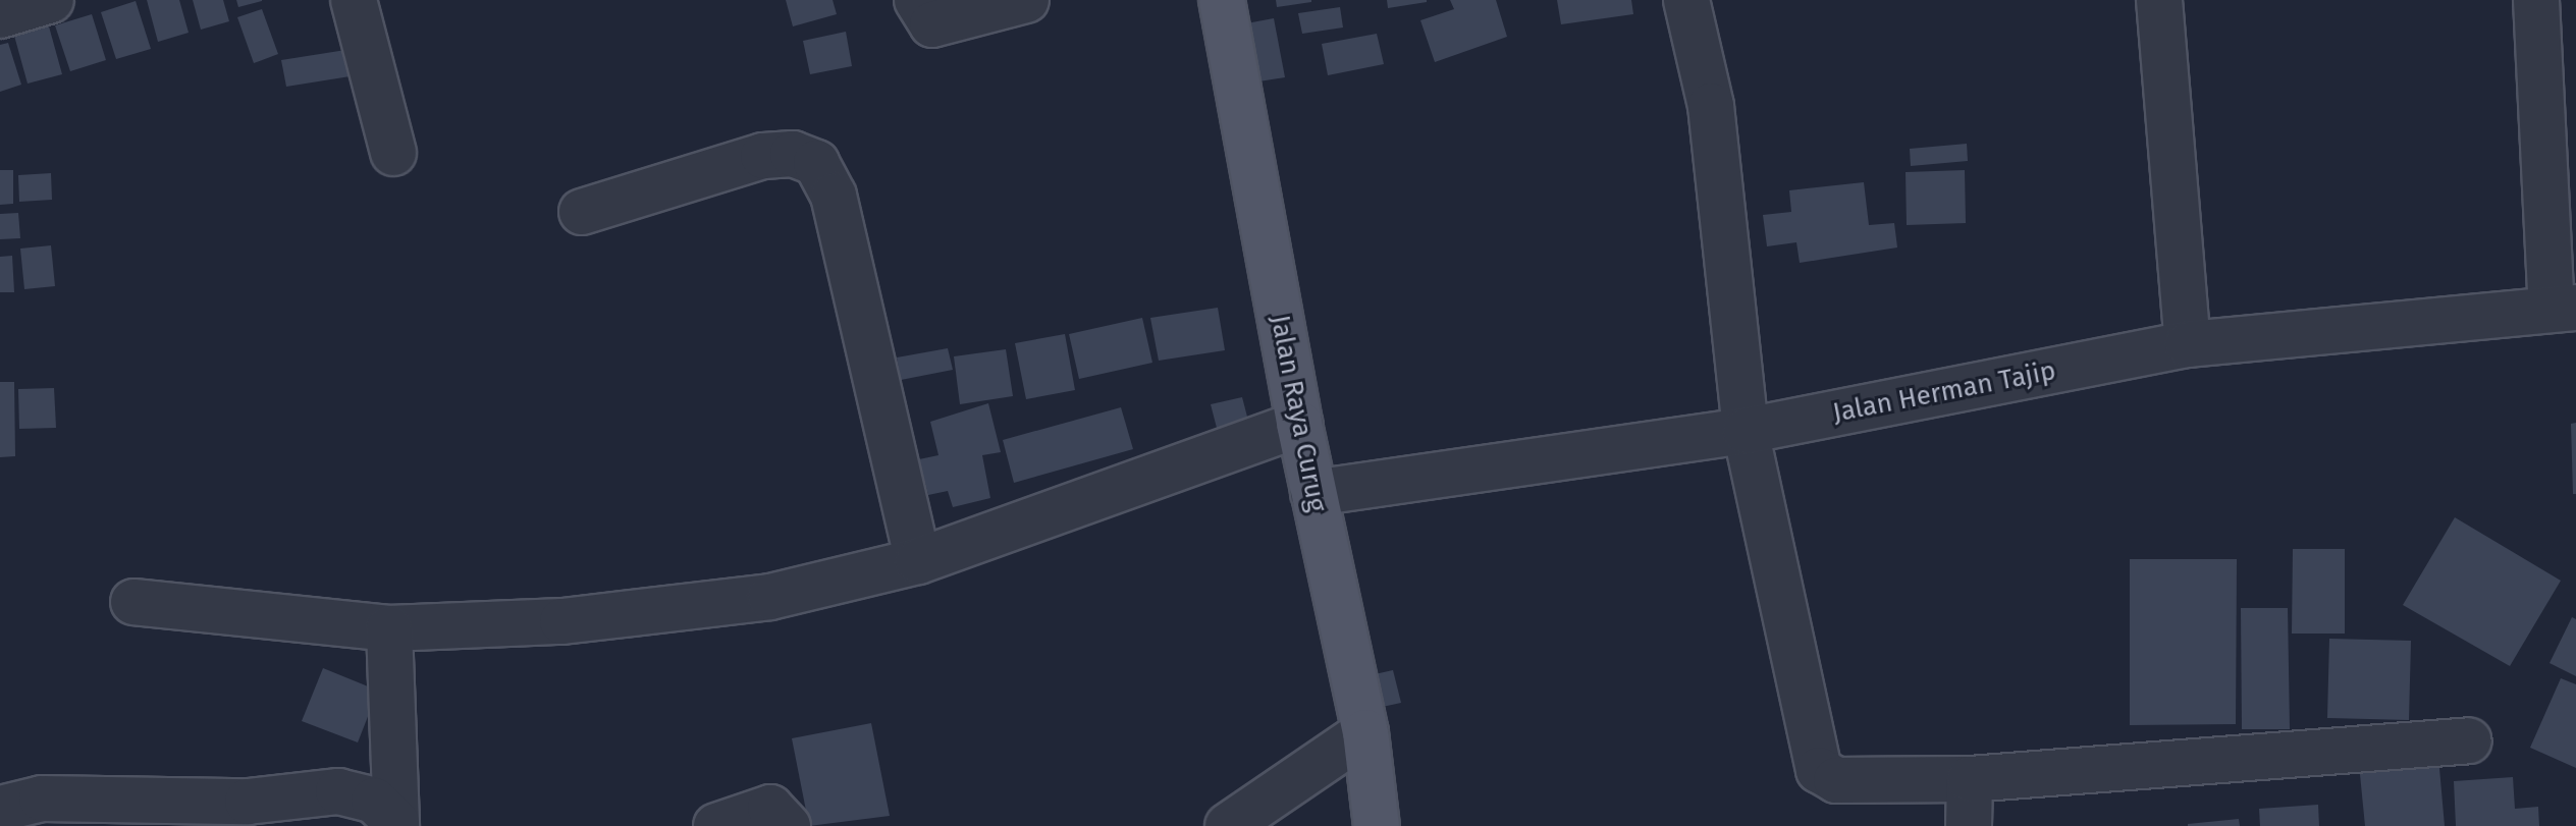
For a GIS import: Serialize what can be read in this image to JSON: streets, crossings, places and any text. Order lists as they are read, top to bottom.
{
  "streets": {
    "main road": ["Jalan Raya Curug"],
    "street": ["Jalan Herman Tajip"]
  },
  "crossings": [
    ["Jalan Herman Tajip", "Jalan Raya Curug"]
  ]
}
